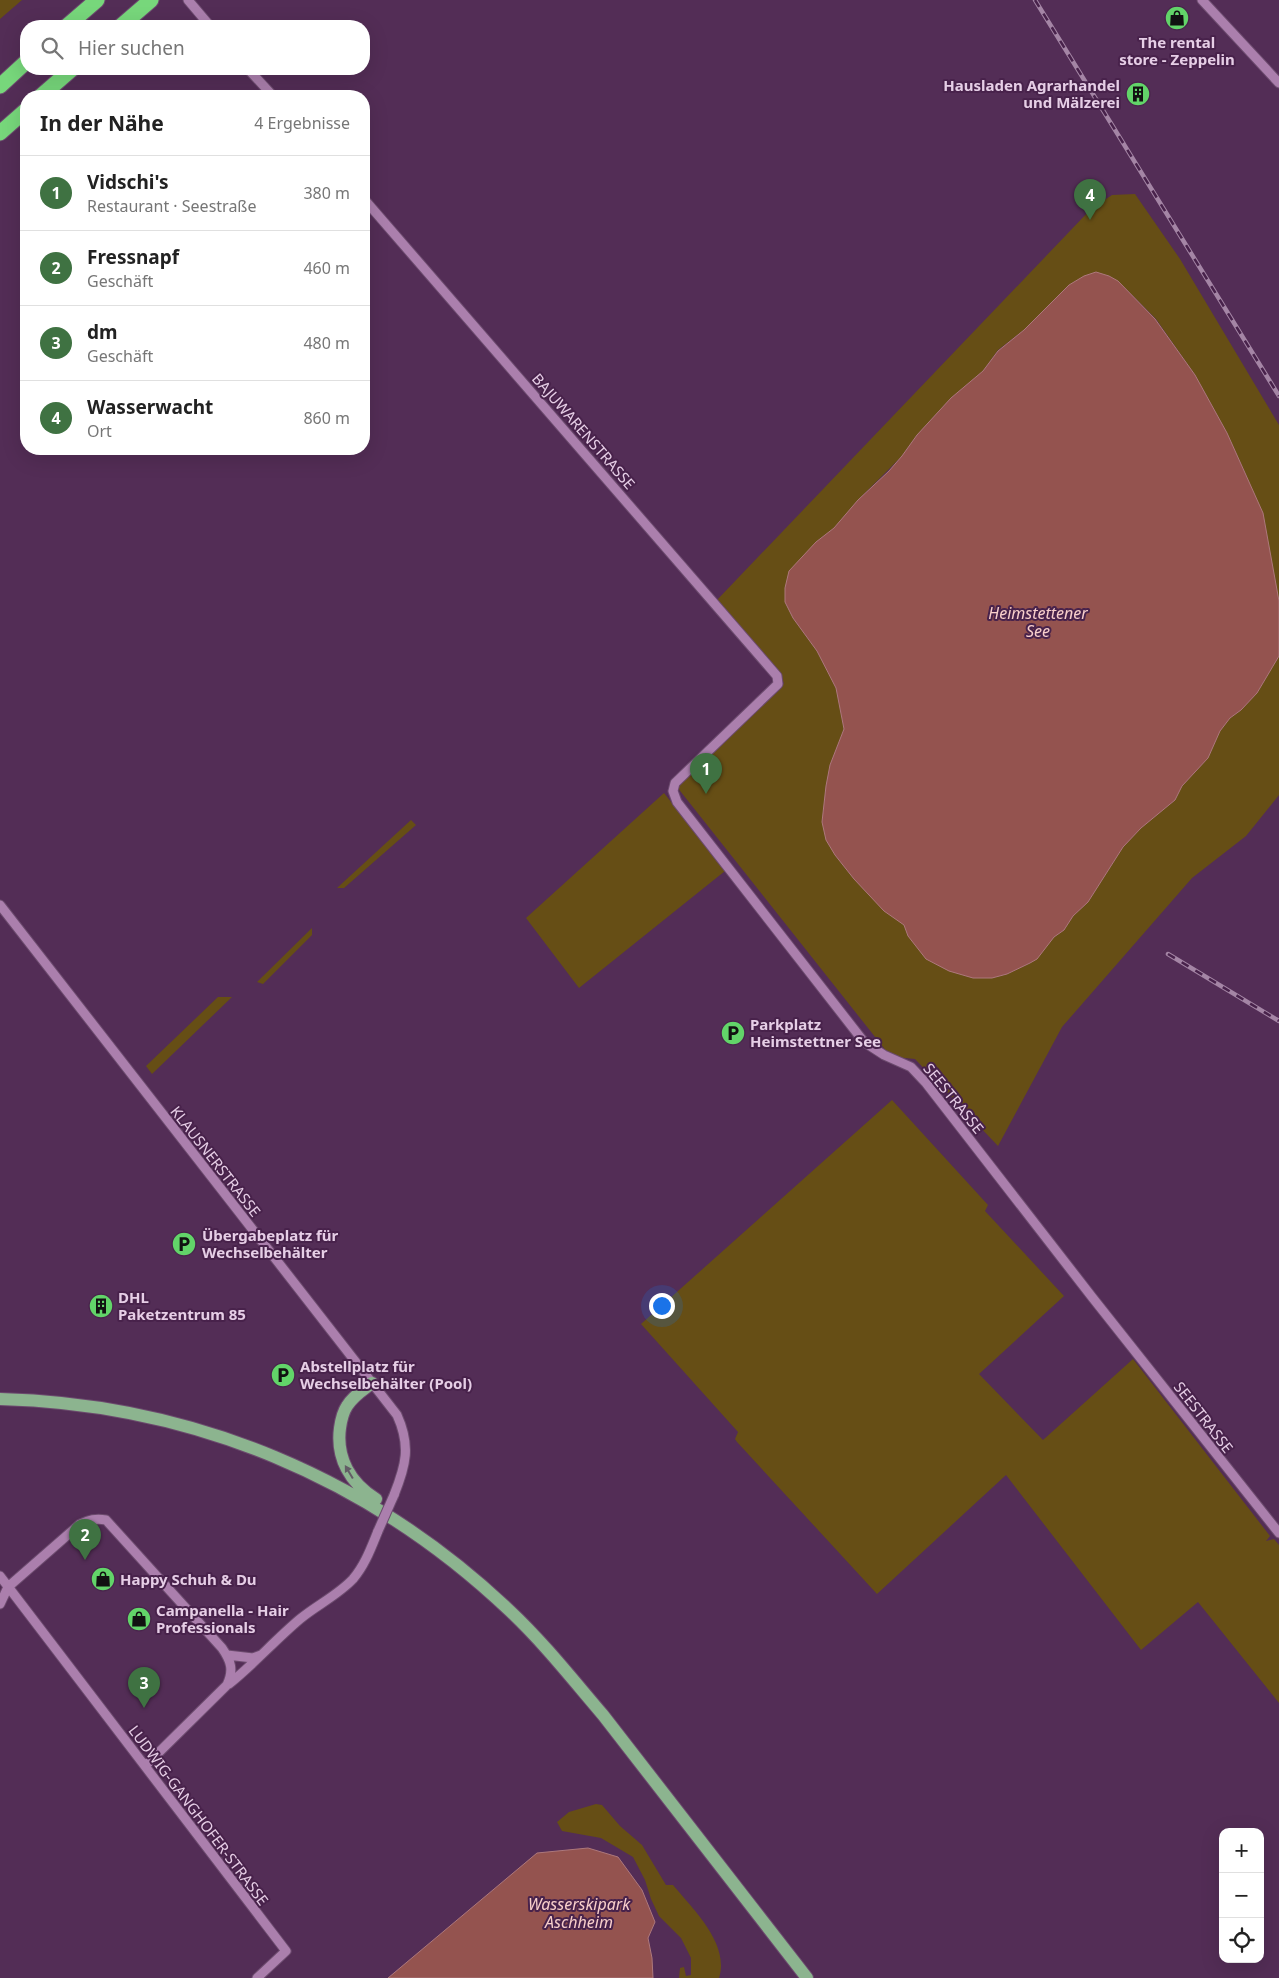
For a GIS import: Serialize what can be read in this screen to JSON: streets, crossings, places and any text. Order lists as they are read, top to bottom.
{
  "streets": {
    "street": [
      "BAJUWARENSTRASSE",
      "SEESTRASSE",
      "KLAUSNERSTRASSE",
      "LUDWIG-GANGHOFER-STRASSE"
    ]
  },
  "crossings": [
    ["BAJUWARENSTRASSE", "SEESTRASSE"]
  ],
  "water": ["Heimstettener See", "Wasserskipark Aschheim"],
  "places": {
    "shop": ["The rental store - Zeppelin", "Happy Schuh & Du", "Campanella - Hair Professionals"],
    "building": ["Hausladen Agrarhandel und Mälzerei", "DHL Paketzentrum 85"],
    "parking": ["Parkplatz Heimstettner See", "Übergabeplatz für Wechselbehälter", "Abstellplatz für Wechselbehälter (Pool)"]
  },
  "page": {
    "search": "Hier suchen",
    "heading": ["In der Nähe", "4 Ergebnisse"],
    "list": [
      {
        "mark": "1",
        "name": "Vidschi's",
        "note": "Restaurant · Seestraße",
        "value": "380 m"
      },
      {
        "mark": "2",
        "name": "Fressnapf",
        "note": "Geschäft",
        "value": "460 m"
      },
      {
        "mark": "3",
        "name": "dm",
        "note": "Geschäft",
        "value": "480 m"
      },
      {
        "mark": "4",
        "name": "Wasserwacht",
        "note": "Ort",
        "value": "860 m"
      }
    ],
    "pins": [
      "4",
      "1",
      "2",
      "3"
    ],
    "map_buttons": ["+", "−"]
  }
}
